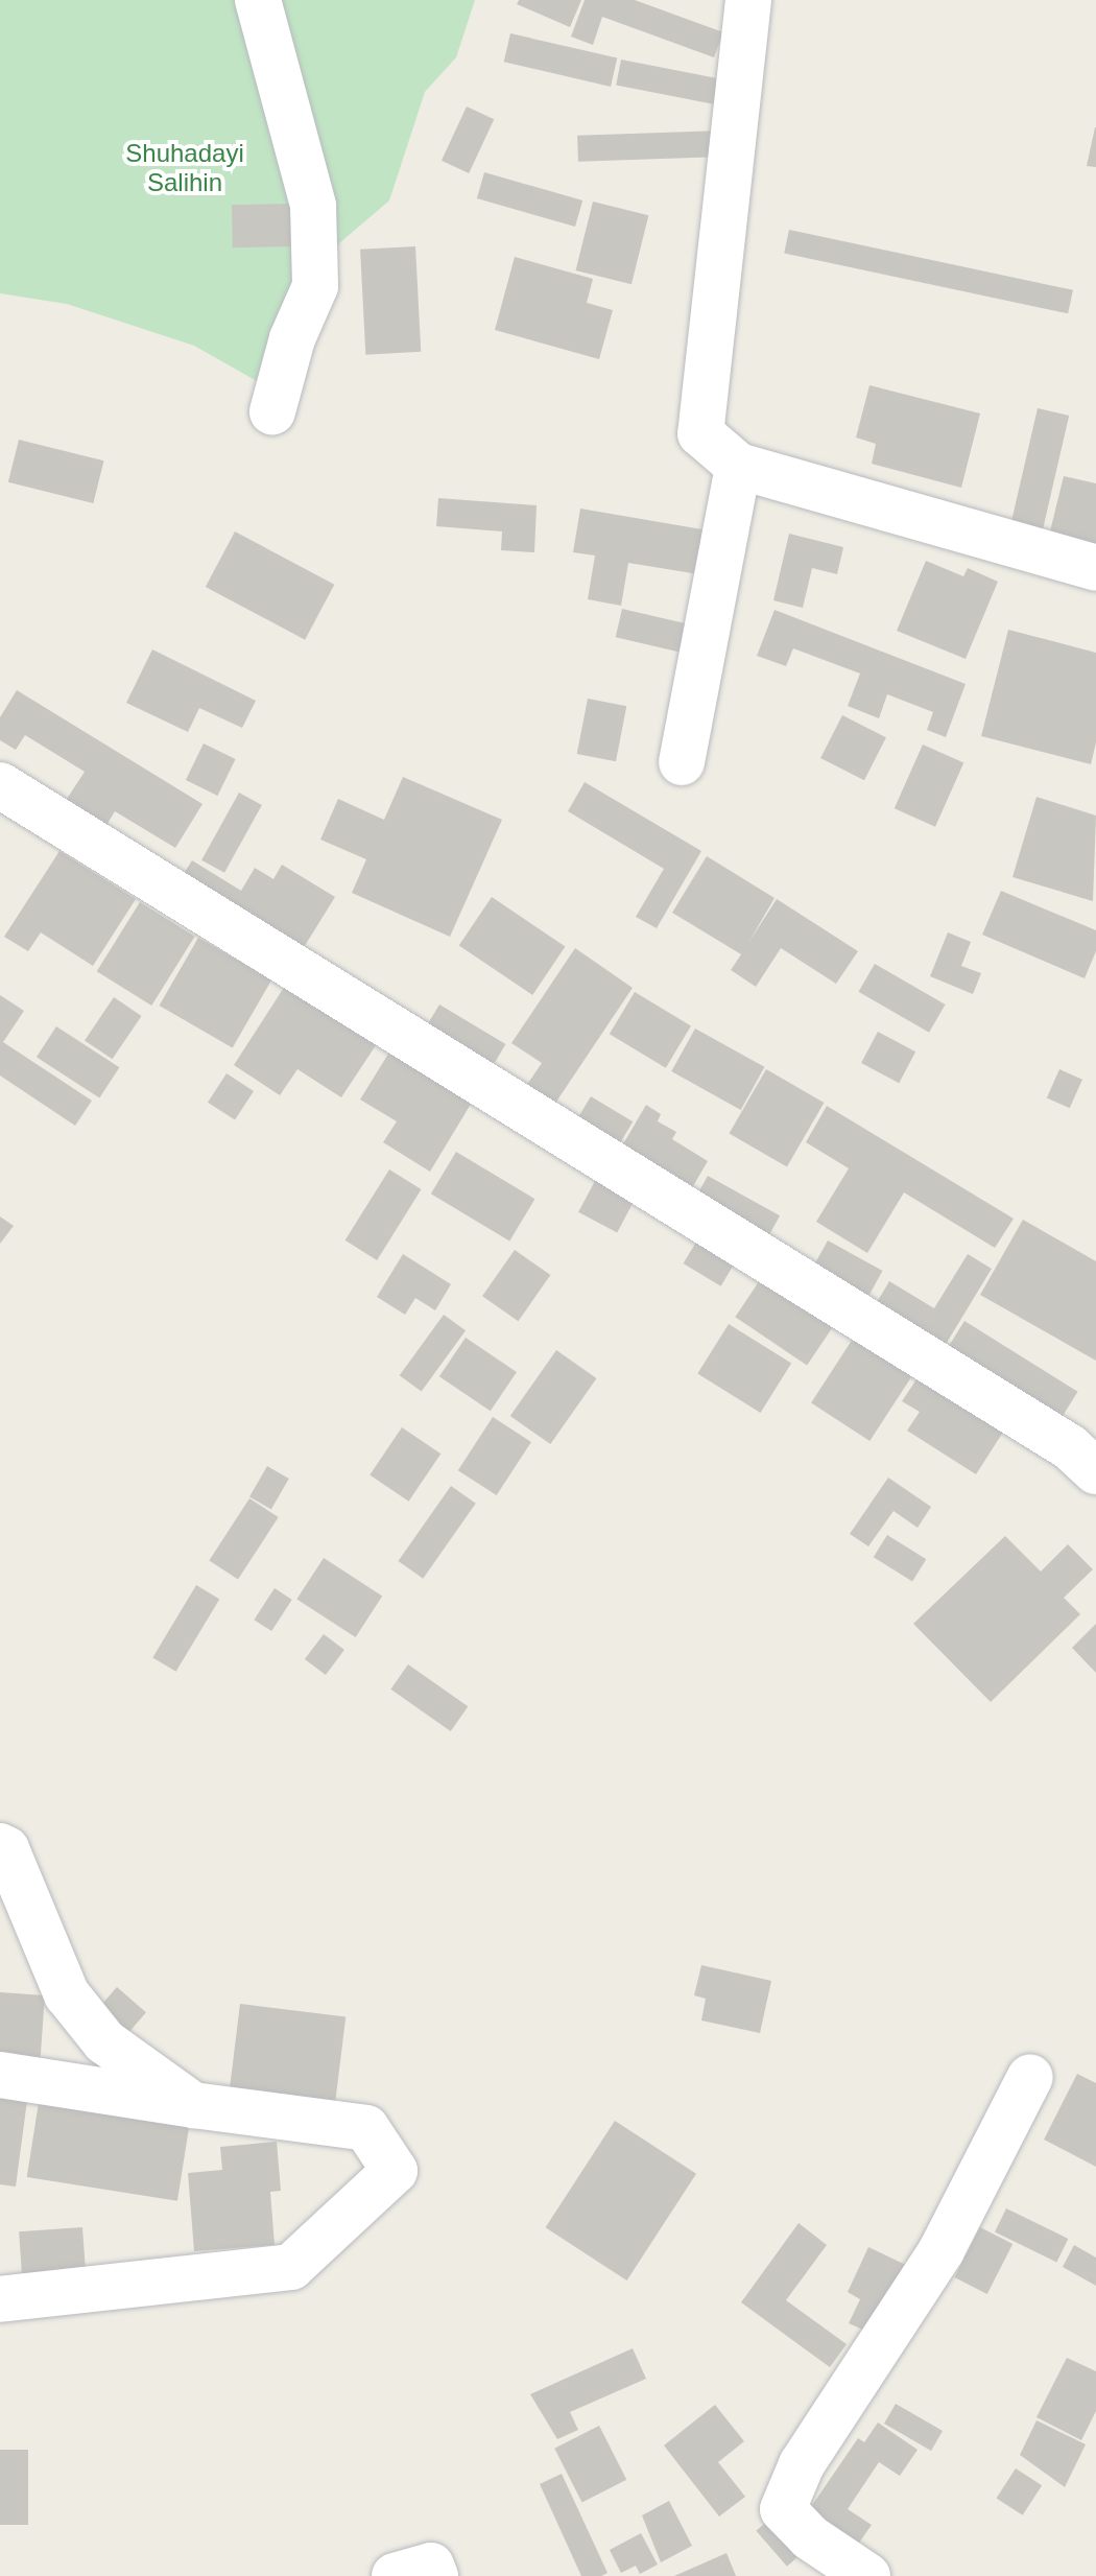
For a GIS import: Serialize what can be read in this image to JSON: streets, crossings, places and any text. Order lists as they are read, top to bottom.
{
  "parks": ["Shuhadayi Salihin"]
}
